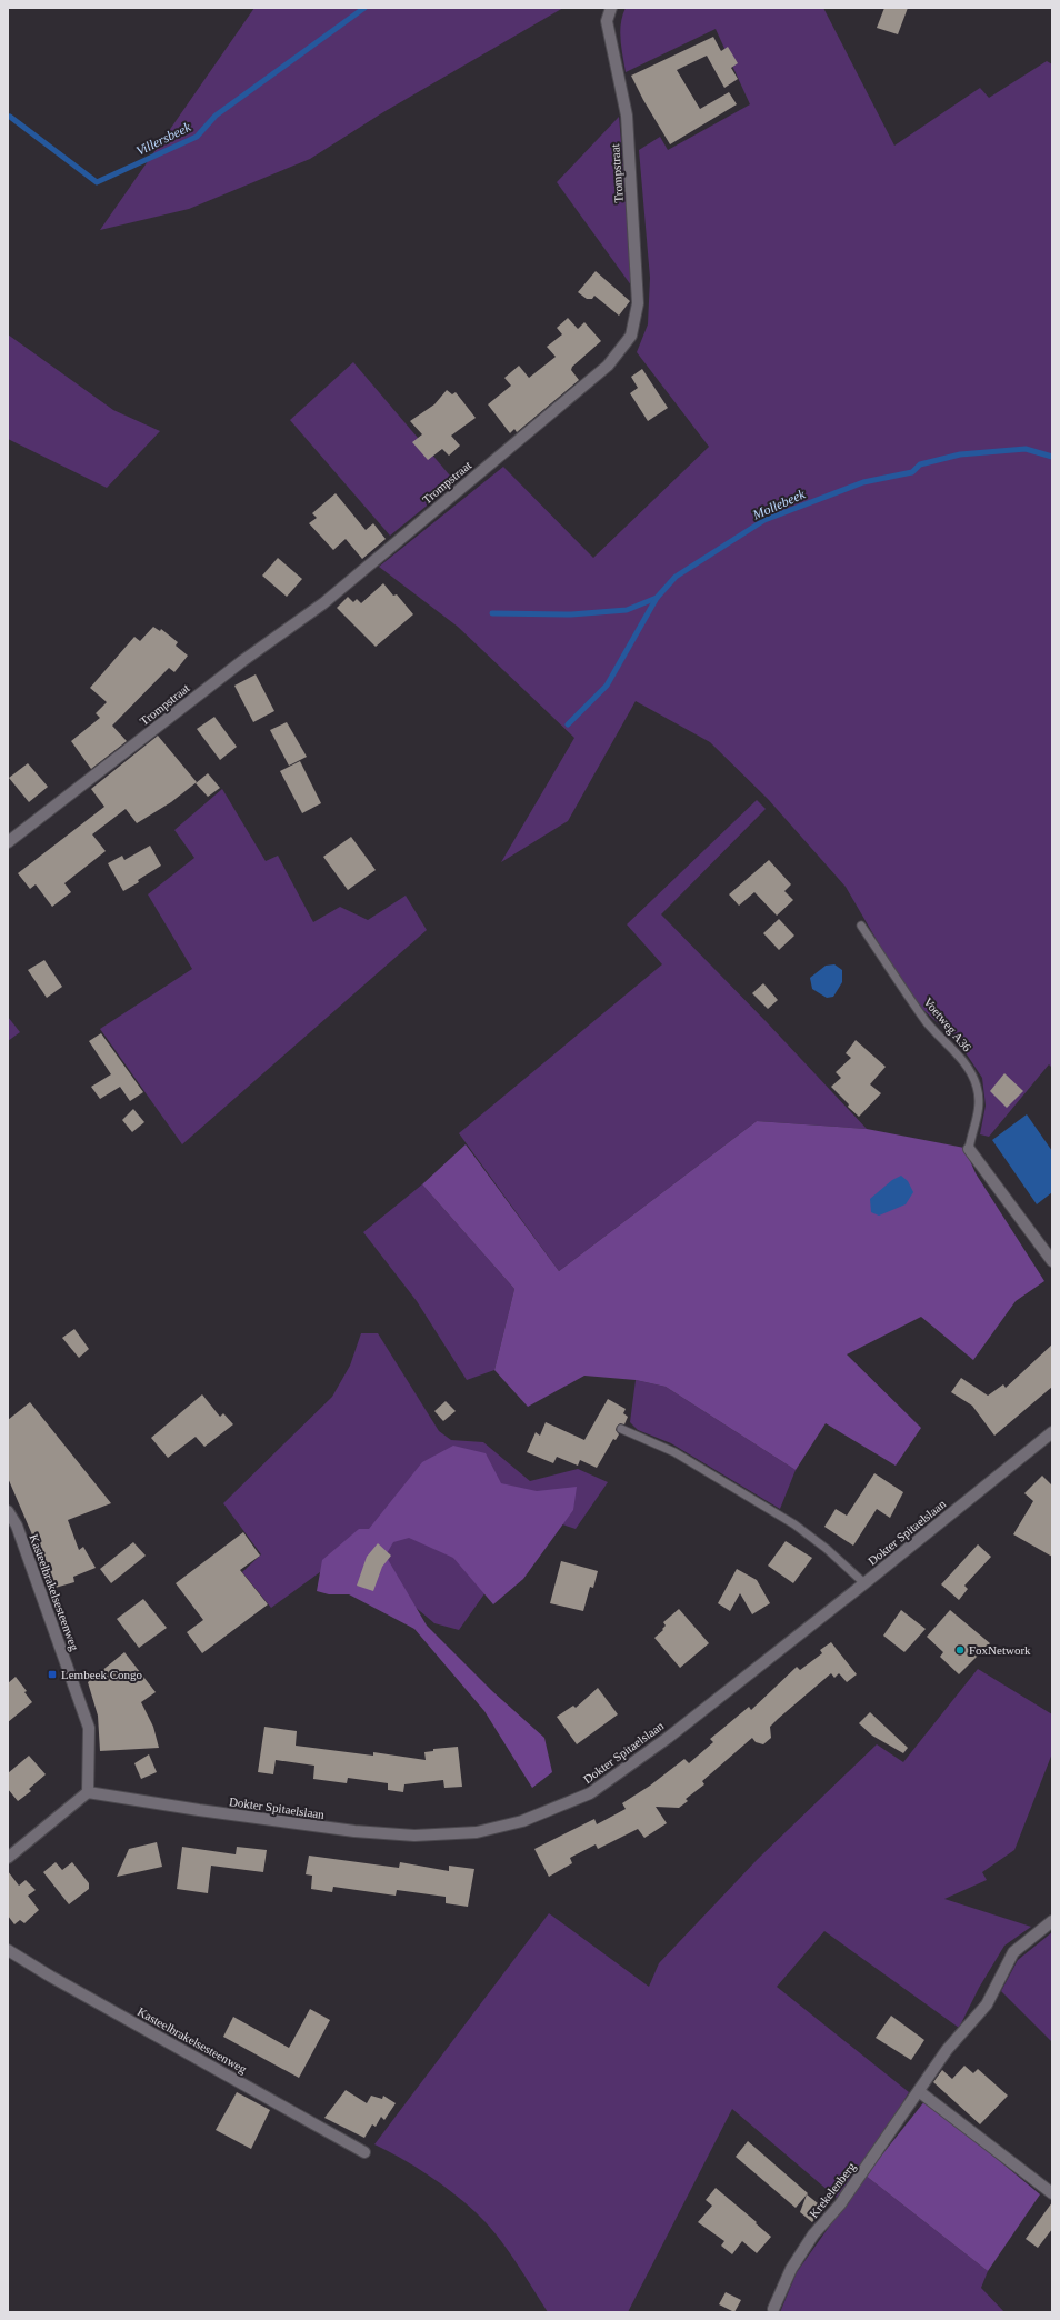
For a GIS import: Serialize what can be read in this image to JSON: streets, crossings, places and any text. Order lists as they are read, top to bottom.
{
  "streets": {
    "street": [
      "Trompstraat",
      "Dokter Spitaelslaan",
      "Kasteelbrakelsesteenweg",
      "Krekelenberg"
    ],
    "lane": ["Voetweg A36"]
  },
  "crossings": [
    ["Dokter Spitaelslaan", "Kasteelbrakelsesteenweg"]
  ],
  "water": ["Villersbeek", "Mollebeek"],
  "places": {
    "other": ["FoxNetwork"],
    "transit": ["Lembeek Congo"]
  }
}
